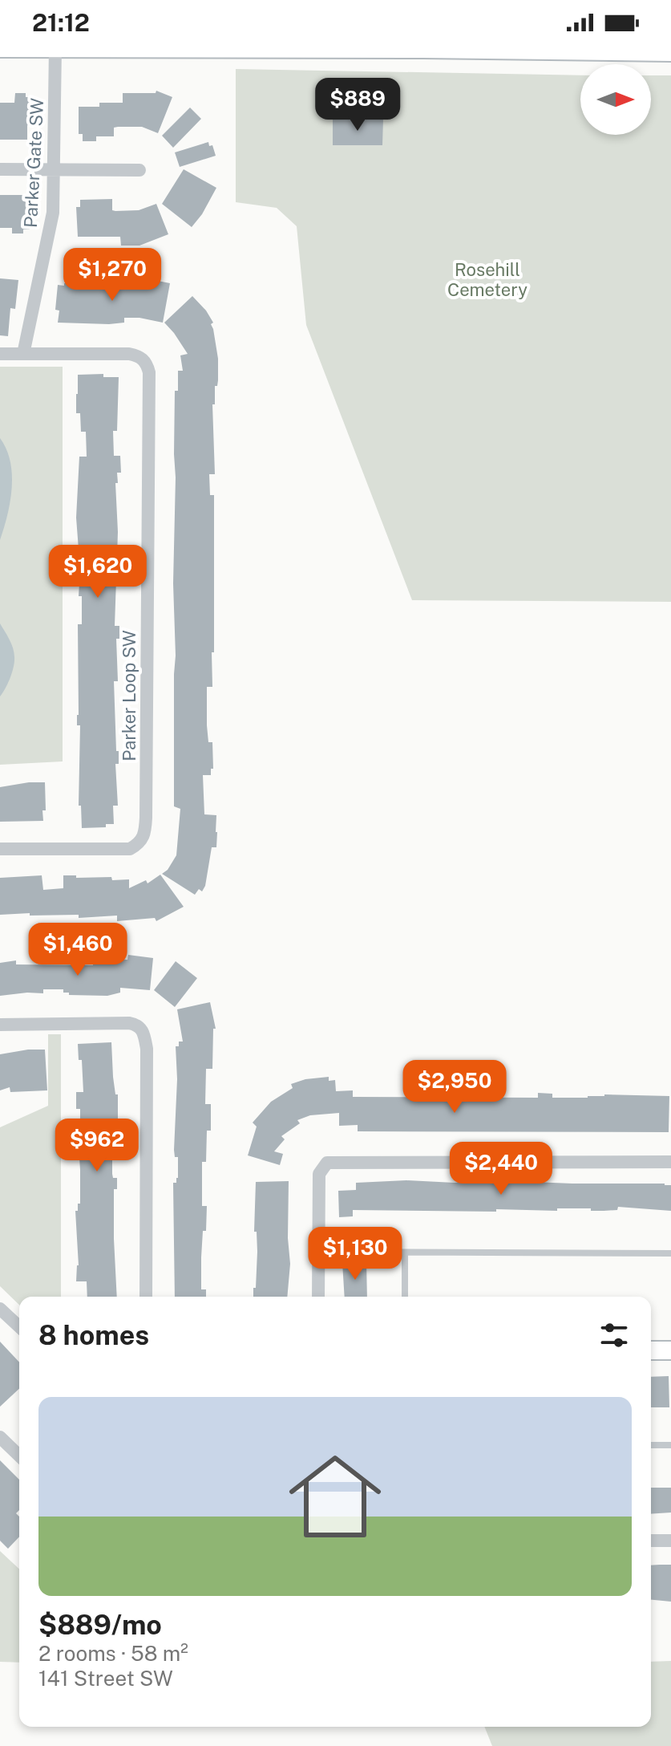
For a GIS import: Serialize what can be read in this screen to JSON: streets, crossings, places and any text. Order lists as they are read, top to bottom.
{
  "streets": {
    "street": ["Parker Gate SW", "Parker Loop SW"]
  },
  "crossings": [
    ["Parker Gate SW", "Parker Loop SW"]
  ],
  "parks": ["Rosehill Cemetery"],
  "north": "right",
  "page": {
    "status": "21:12",
    "price": [
      "$889",
      "$1,270",
      "$1,620",
      "$1,460",
      "$2,950",
      "$962",
      "$2,440",
      "$1,130"
    ],
    "heading": "8 homes",
    "list": [
      {
        "name": "$889/mo",
        "note": "2 rooms · 58 m² · 141 Street SW"
      }
    ]
  }
}
